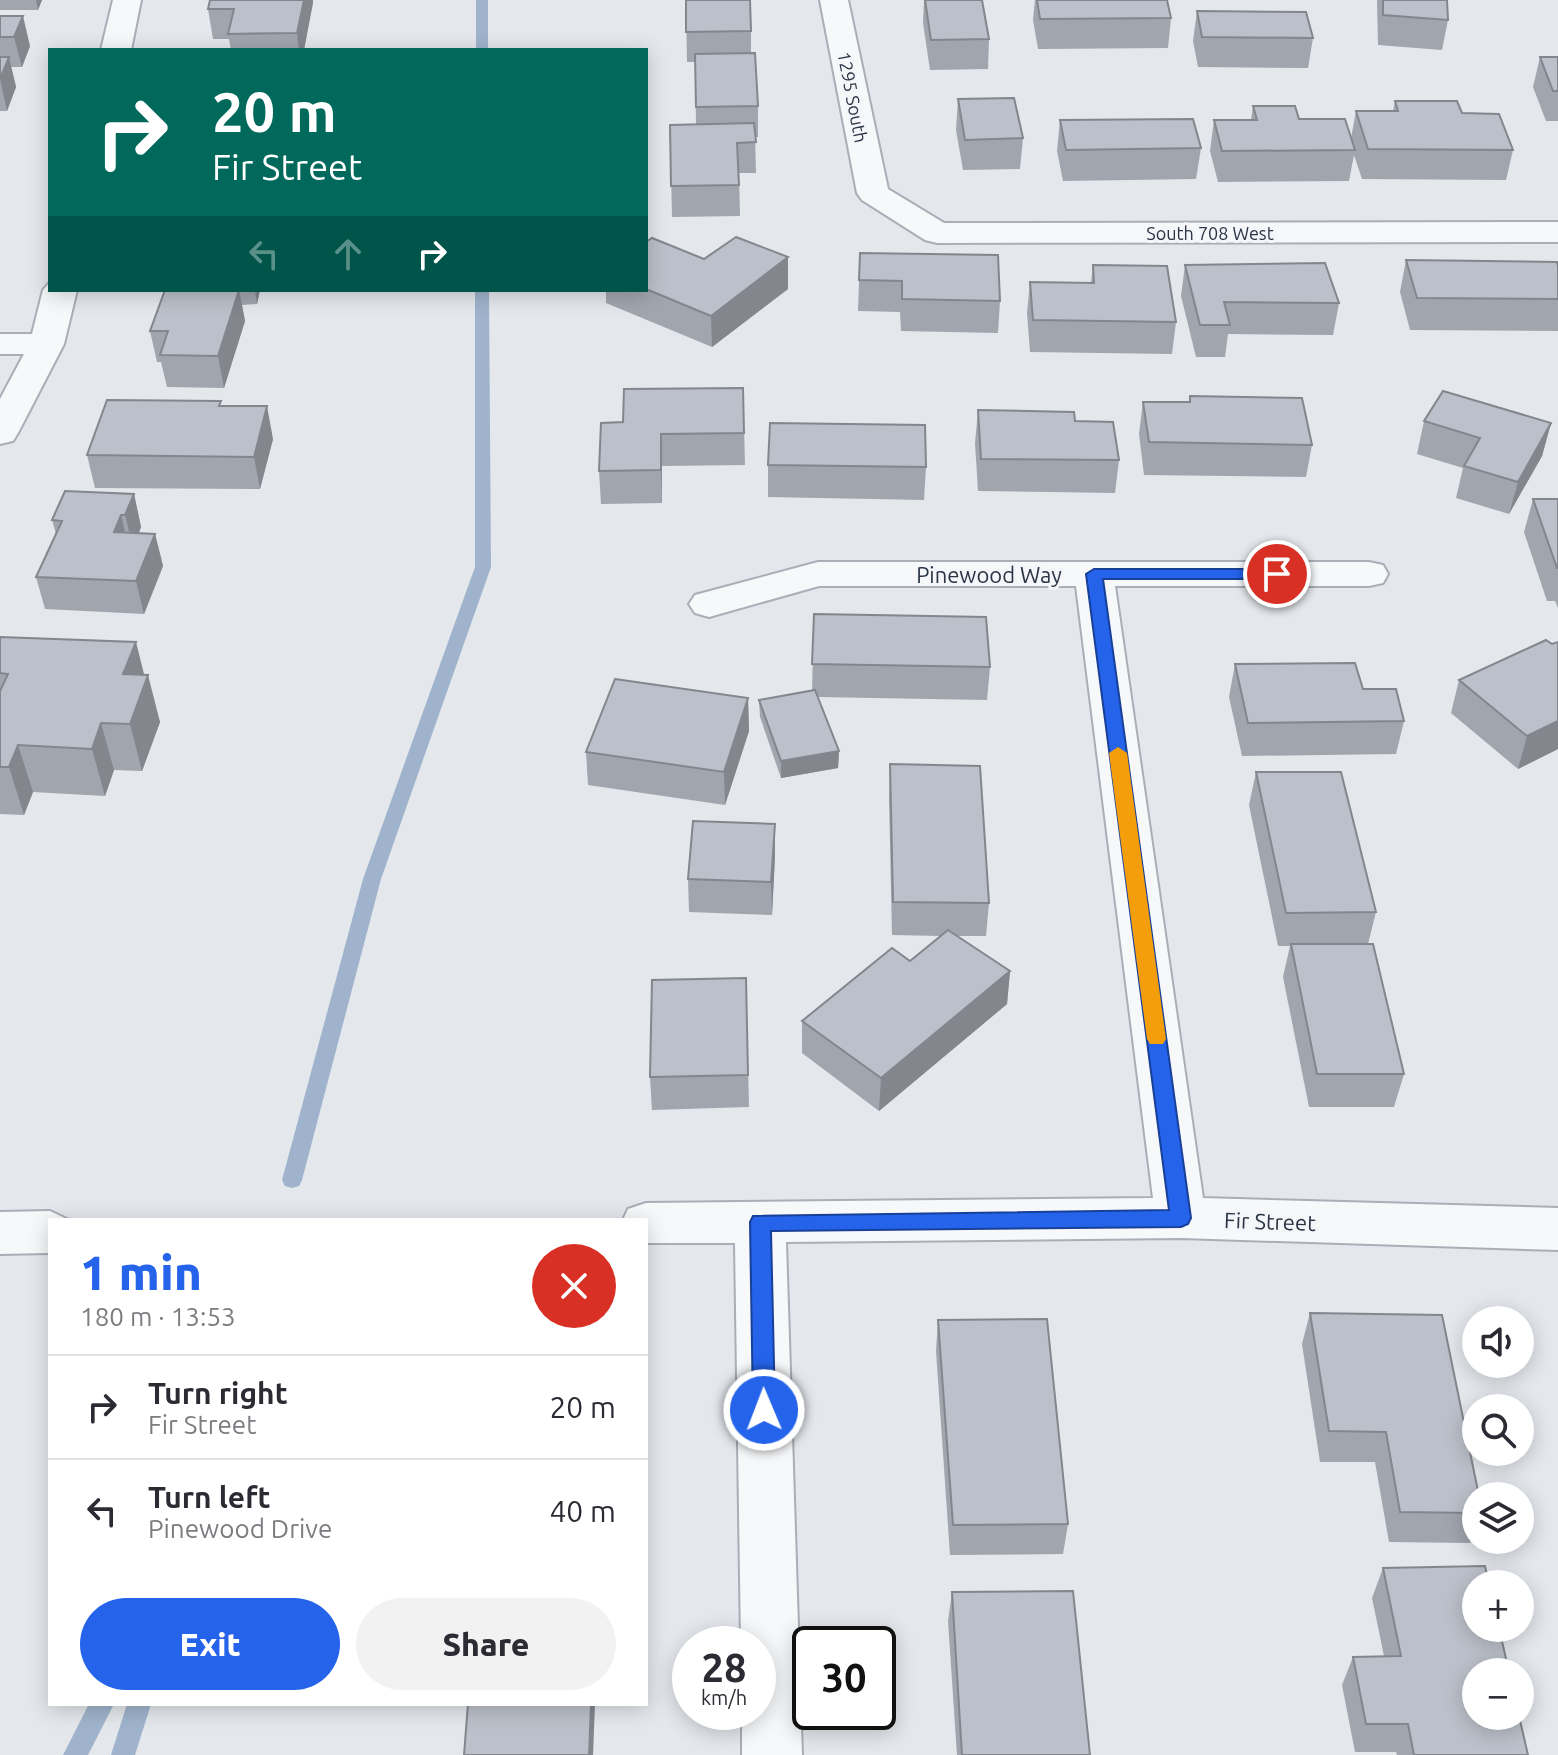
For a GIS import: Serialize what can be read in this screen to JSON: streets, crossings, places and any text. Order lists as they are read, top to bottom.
{
  "streets": {
    "street": [
      "1295 South",
      "South 708 West",
      "Pinewood Way",
      "Fir Street"
    ]
  },
  "crossings": [
    ["1295 South", "South 708 West"]
  ],
  "page": {
    "turn": ["20 m", "Fir Street"],
    "heading": ["1 min", "180 m · 13:53"],
    "map_buttons": ["+", "−"],
    "list": [
      {
        "name": "Turn right",
        "note": "Fir Street",
        "value": "20 m"
      },
      {
        "name": "Turn left",
        "note": "Pinewood Drive",
        "value": "40 m"
      }
    ],
    "buttons": ["Exit", "Share"],
    "speed": "28 km/h",
    "limit": "30"
  }
}
